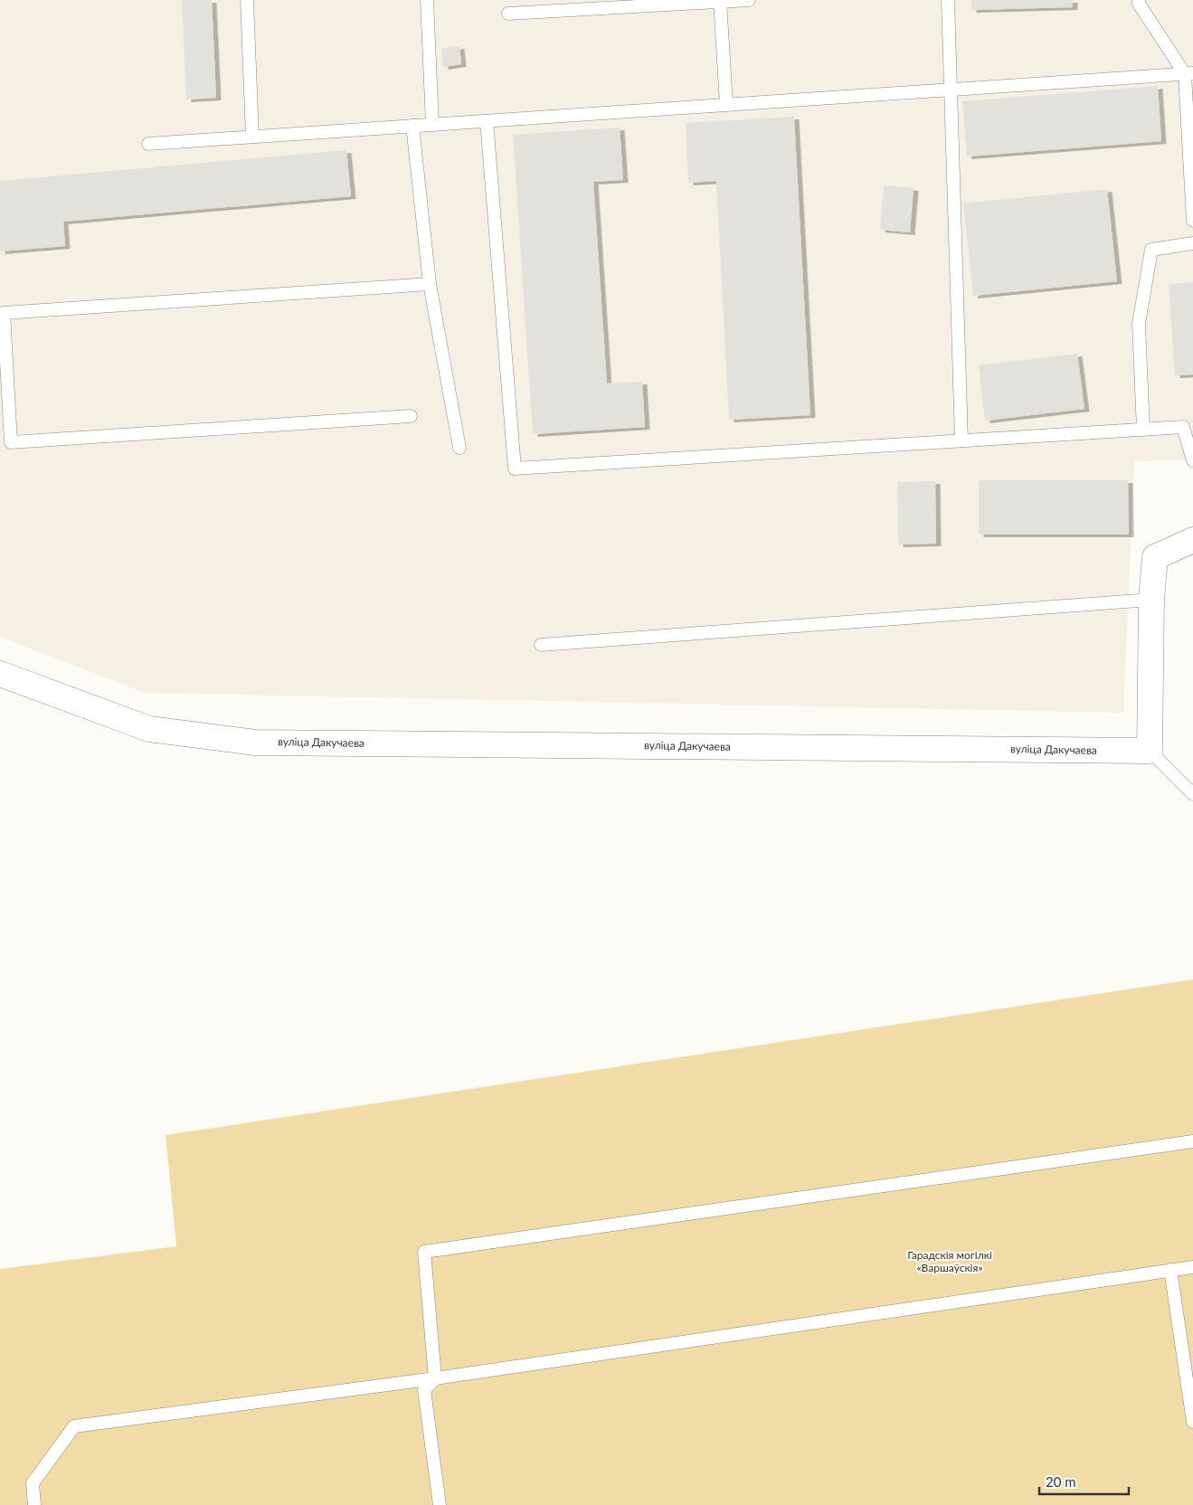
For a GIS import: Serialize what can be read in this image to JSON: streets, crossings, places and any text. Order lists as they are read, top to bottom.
{
  "streets": {
    "street": ["вуліца Дакучаева"]
  },
  "parks": ["Гарадскія могілкі «Варшаўскія»"],
  "scale_bar": "20 m"
}
